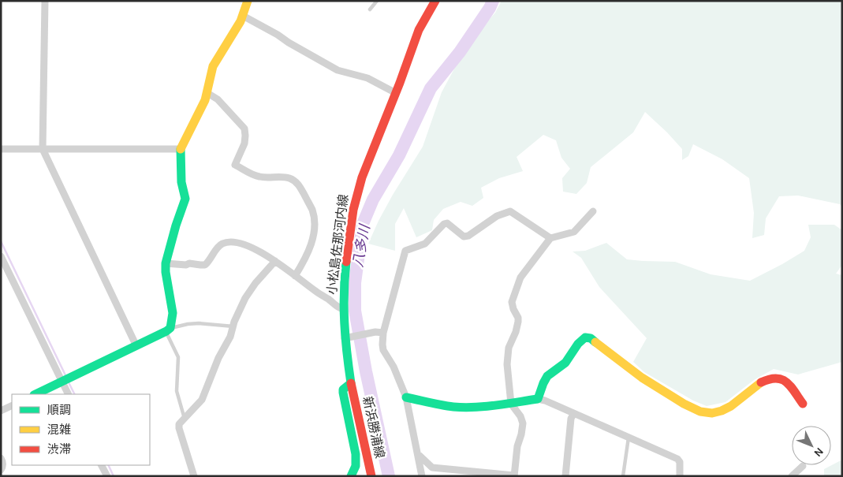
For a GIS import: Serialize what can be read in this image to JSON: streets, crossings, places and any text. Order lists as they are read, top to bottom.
{
  "streets": {
    "street": ["小松島佐那河内線", "新浜勝浦線"]
  },
  "crossings": [
    ["小松島佐那河内線", "新浜勝浦線"]
  ],
  "water": ["八多川"],
  "legend": ["順調", "混雑", "渋滞"],
  "north": "bottom right"
}
